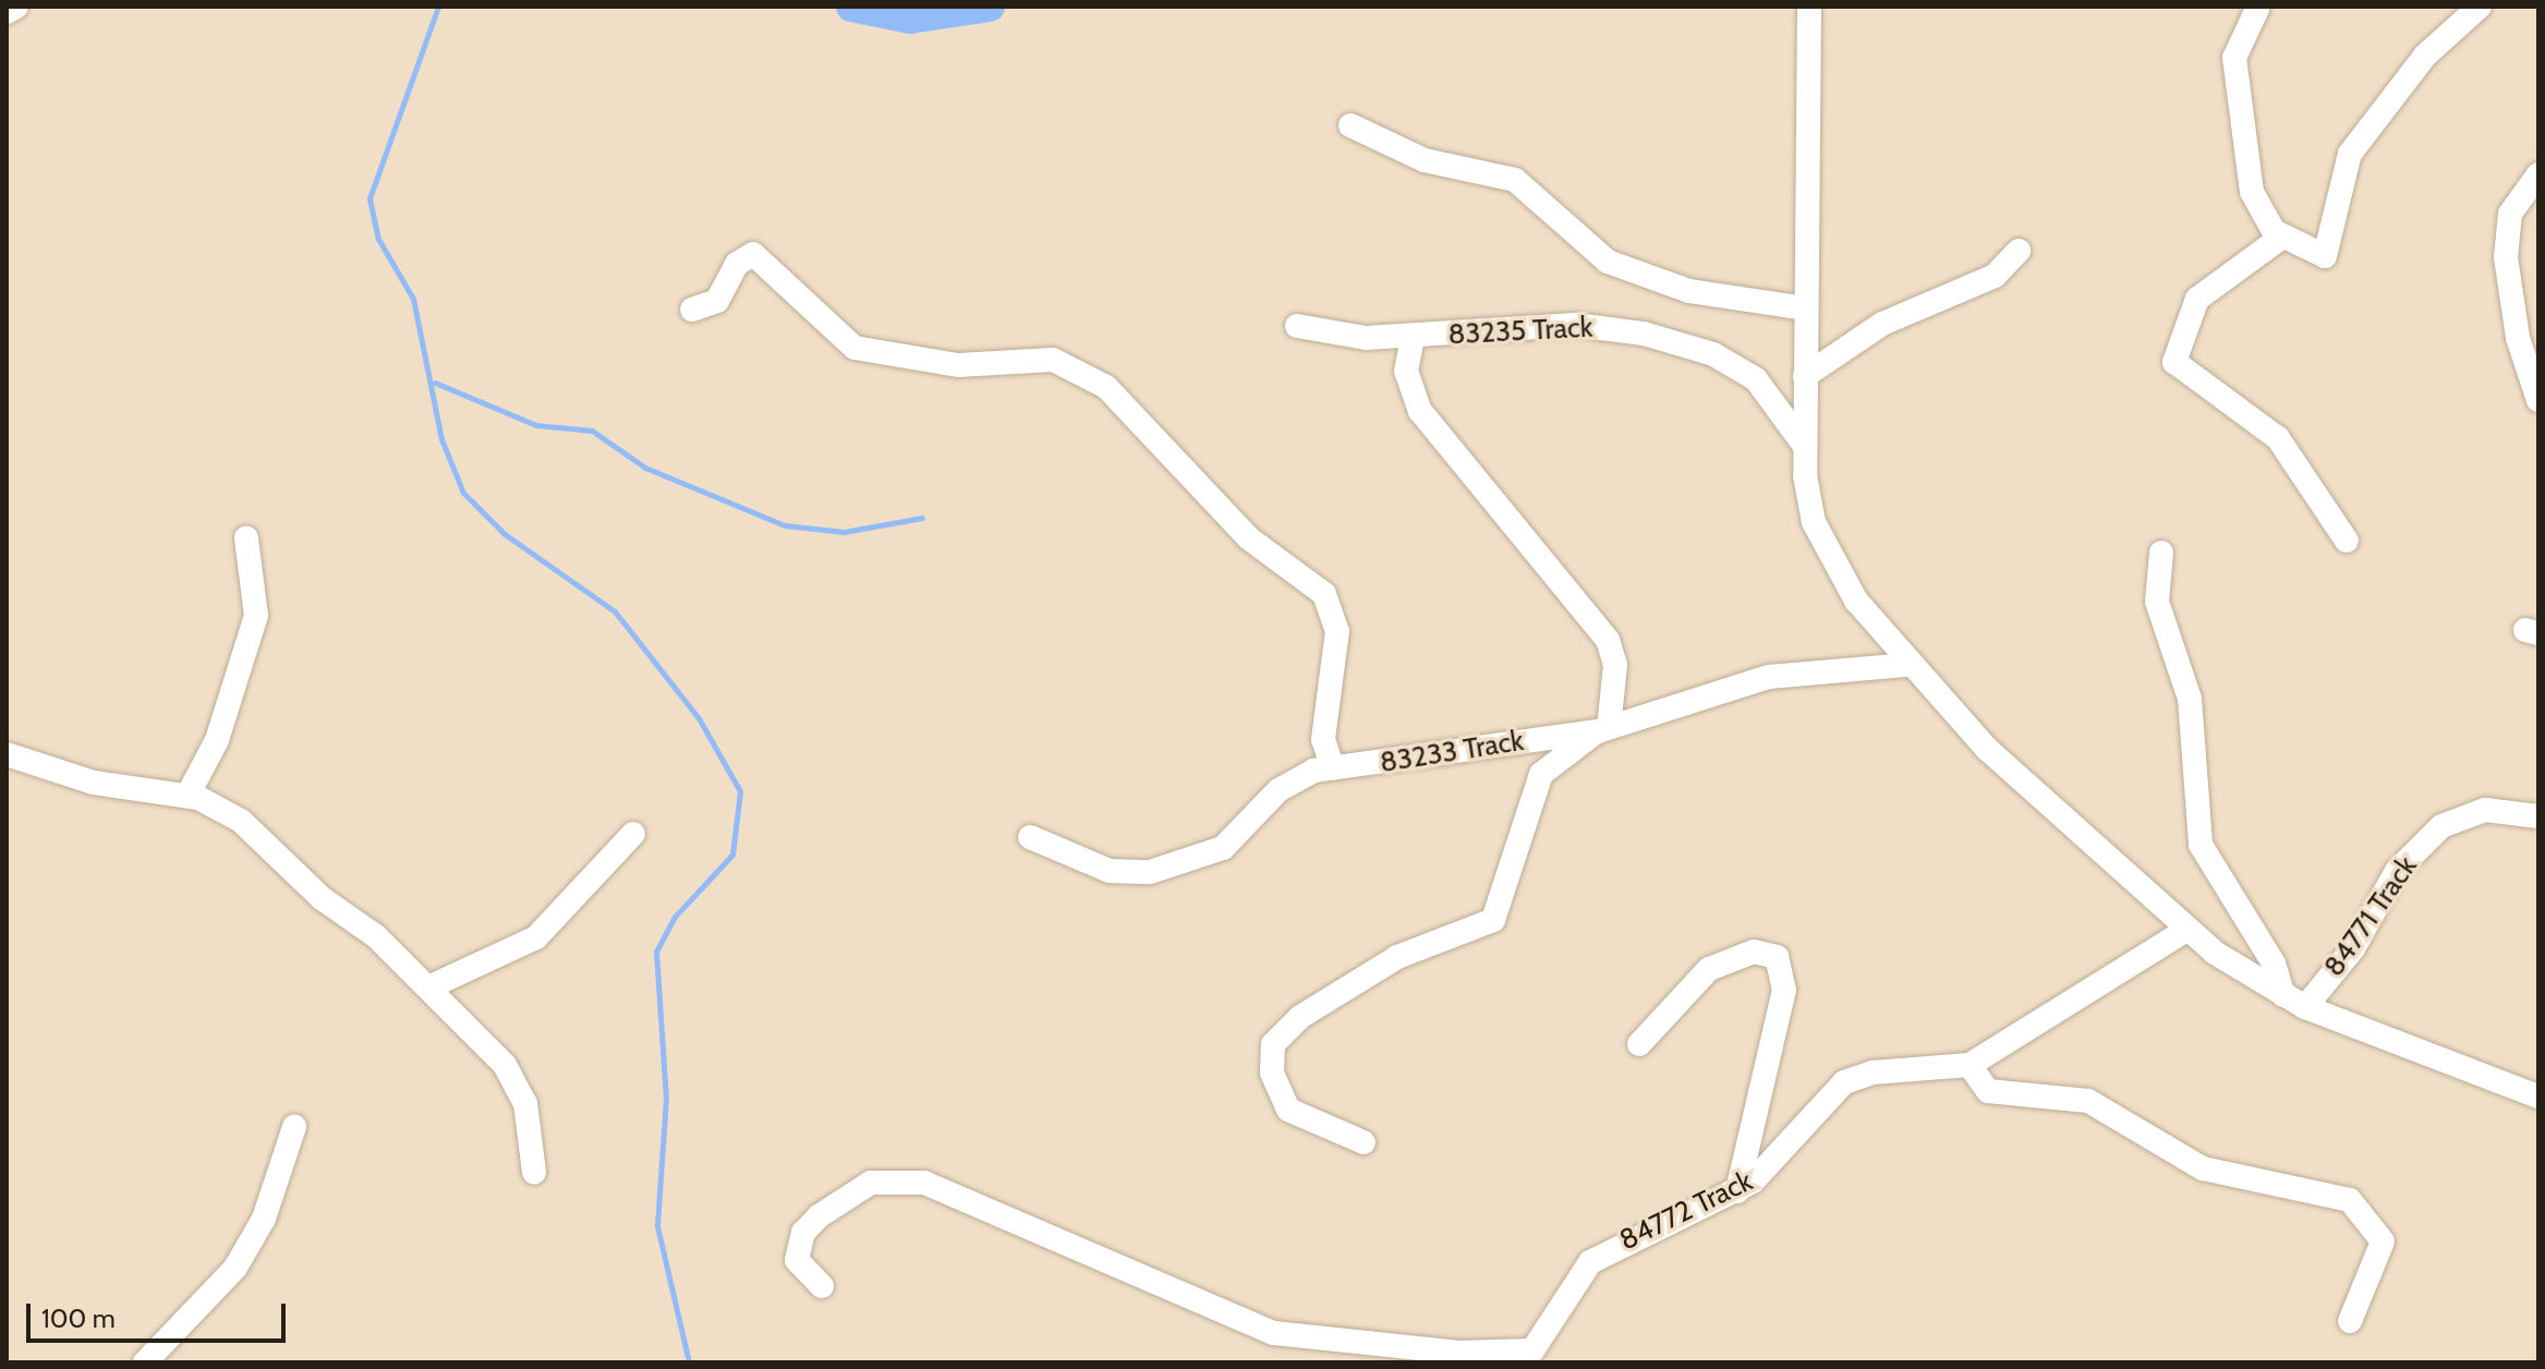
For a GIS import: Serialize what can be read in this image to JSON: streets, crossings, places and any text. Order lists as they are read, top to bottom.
{
  "streets": {
    "street": [
      "83235 Track",
      "83233 Track",
      "84771 Track",
      "84772 Track"
    ]
  },
  "scale_bar": "100 m"
}
